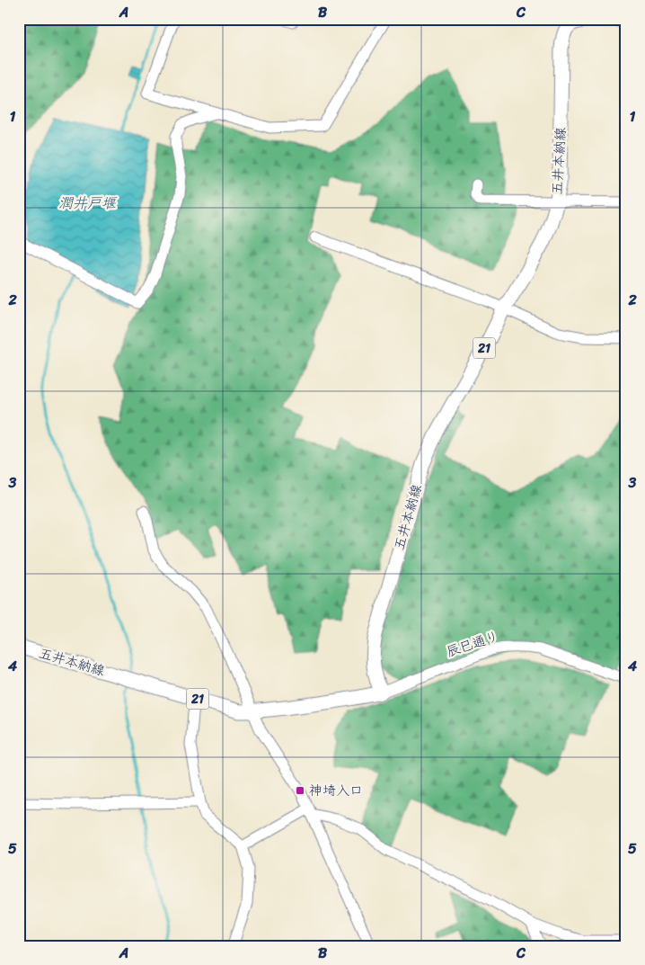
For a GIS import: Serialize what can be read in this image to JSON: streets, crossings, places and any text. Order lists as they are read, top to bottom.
{
  "streets": {
    "main road": ["五井本納線", "21"],
    "street": ["辰巳通り"]
  },
  "crossings": [
    ["五井本納線", "辰巳通り"]
  ],
  "water": ["潤井戸堰"],
  "places": {
    "transit": ["神埼入口"]
  },
  "grid": {
    "columns": ["A", "B", "C"],
    "rows": [
      "1",
      "2",
      "3",
      "4",
      "5"
    ]
  }
}
